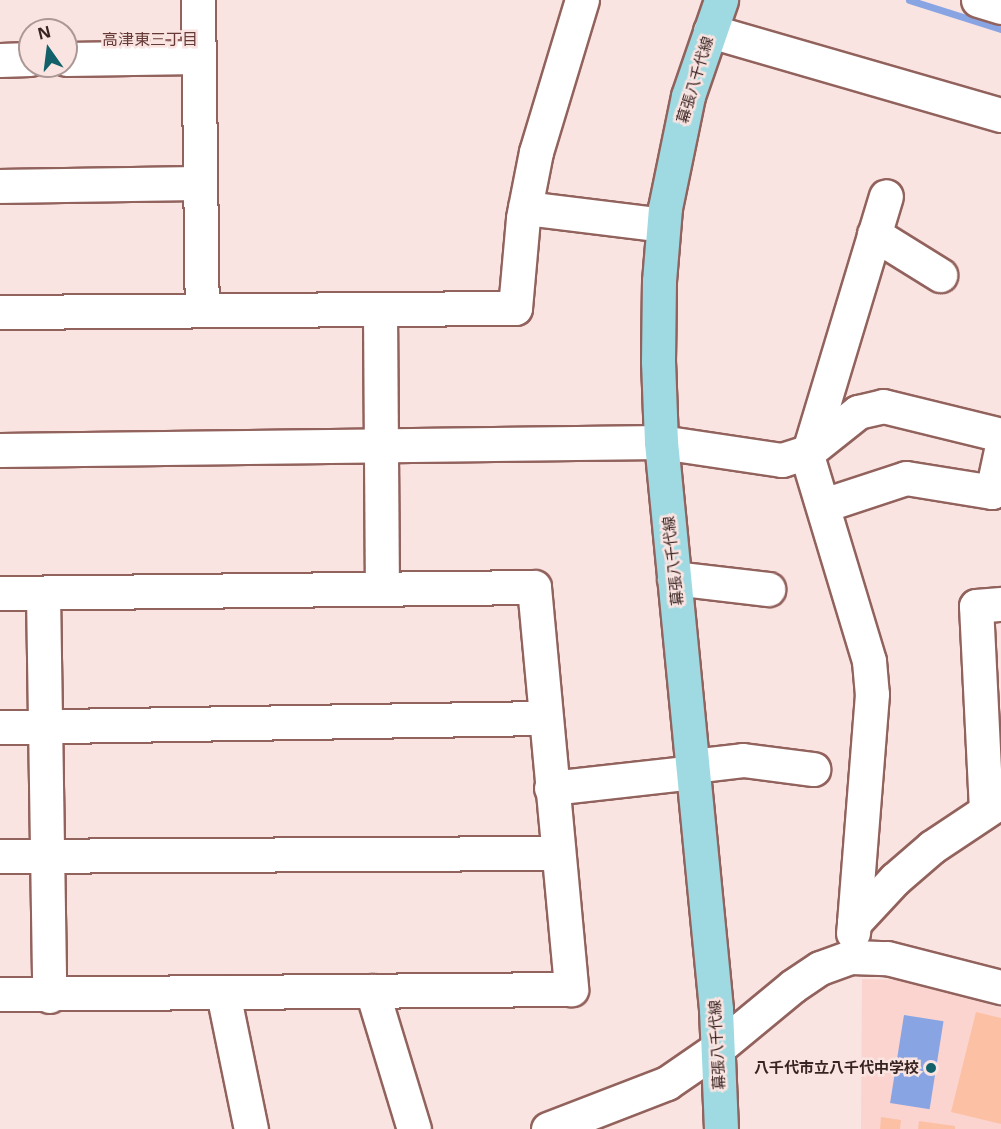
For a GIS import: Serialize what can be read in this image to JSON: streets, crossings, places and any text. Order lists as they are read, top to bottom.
{
  "streets": {
    "main road": ["幕張八千代線"]
  },
  "districts": ["高津東三丁目"],
  "places": ["八千代市立八千代中学校"],
  "north": "top"
}
